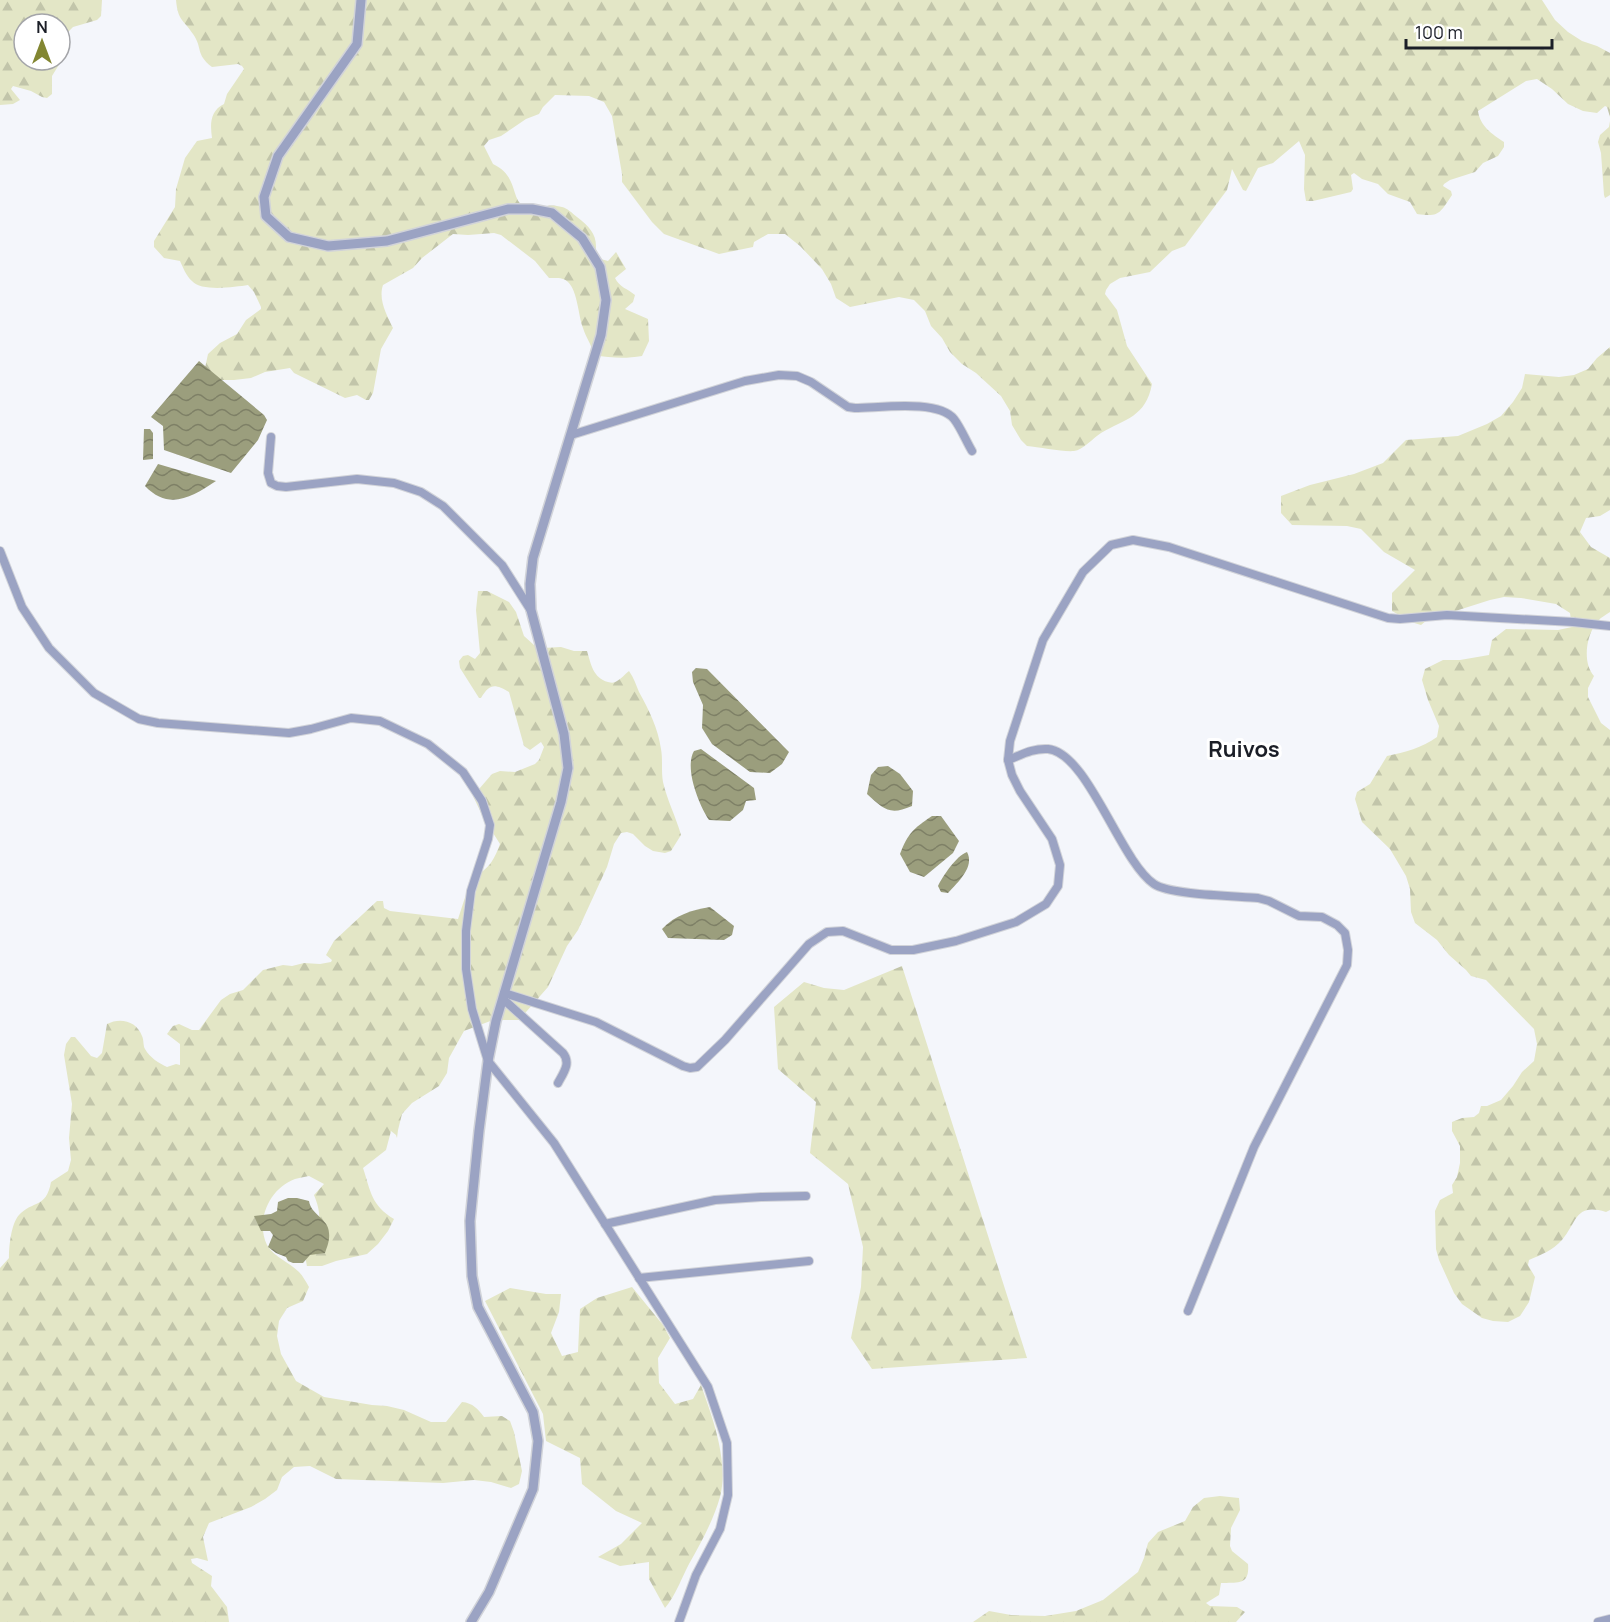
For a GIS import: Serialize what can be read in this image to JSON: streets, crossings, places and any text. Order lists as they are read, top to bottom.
{
  "districts": ["Ruivos"],
  "scale_bar": "100 m",
  "north": "top"
}
